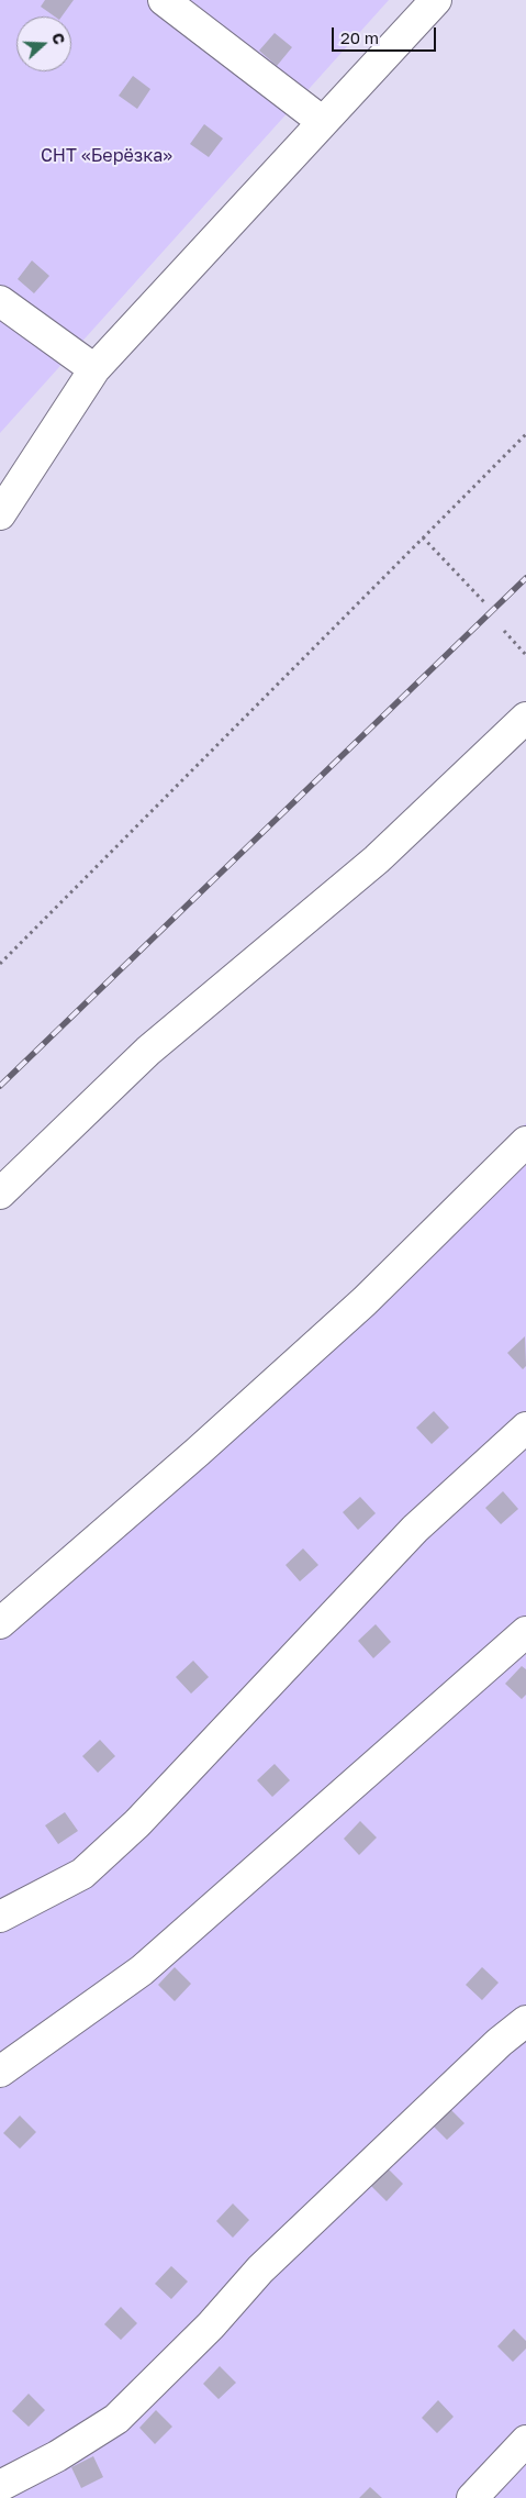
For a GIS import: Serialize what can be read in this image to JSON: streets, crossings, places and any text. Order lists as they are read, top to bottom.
{
  "parks": ["СНТ «Берёзка»"],
  "scale_bar": "20 m",
  "north": "right"
}
